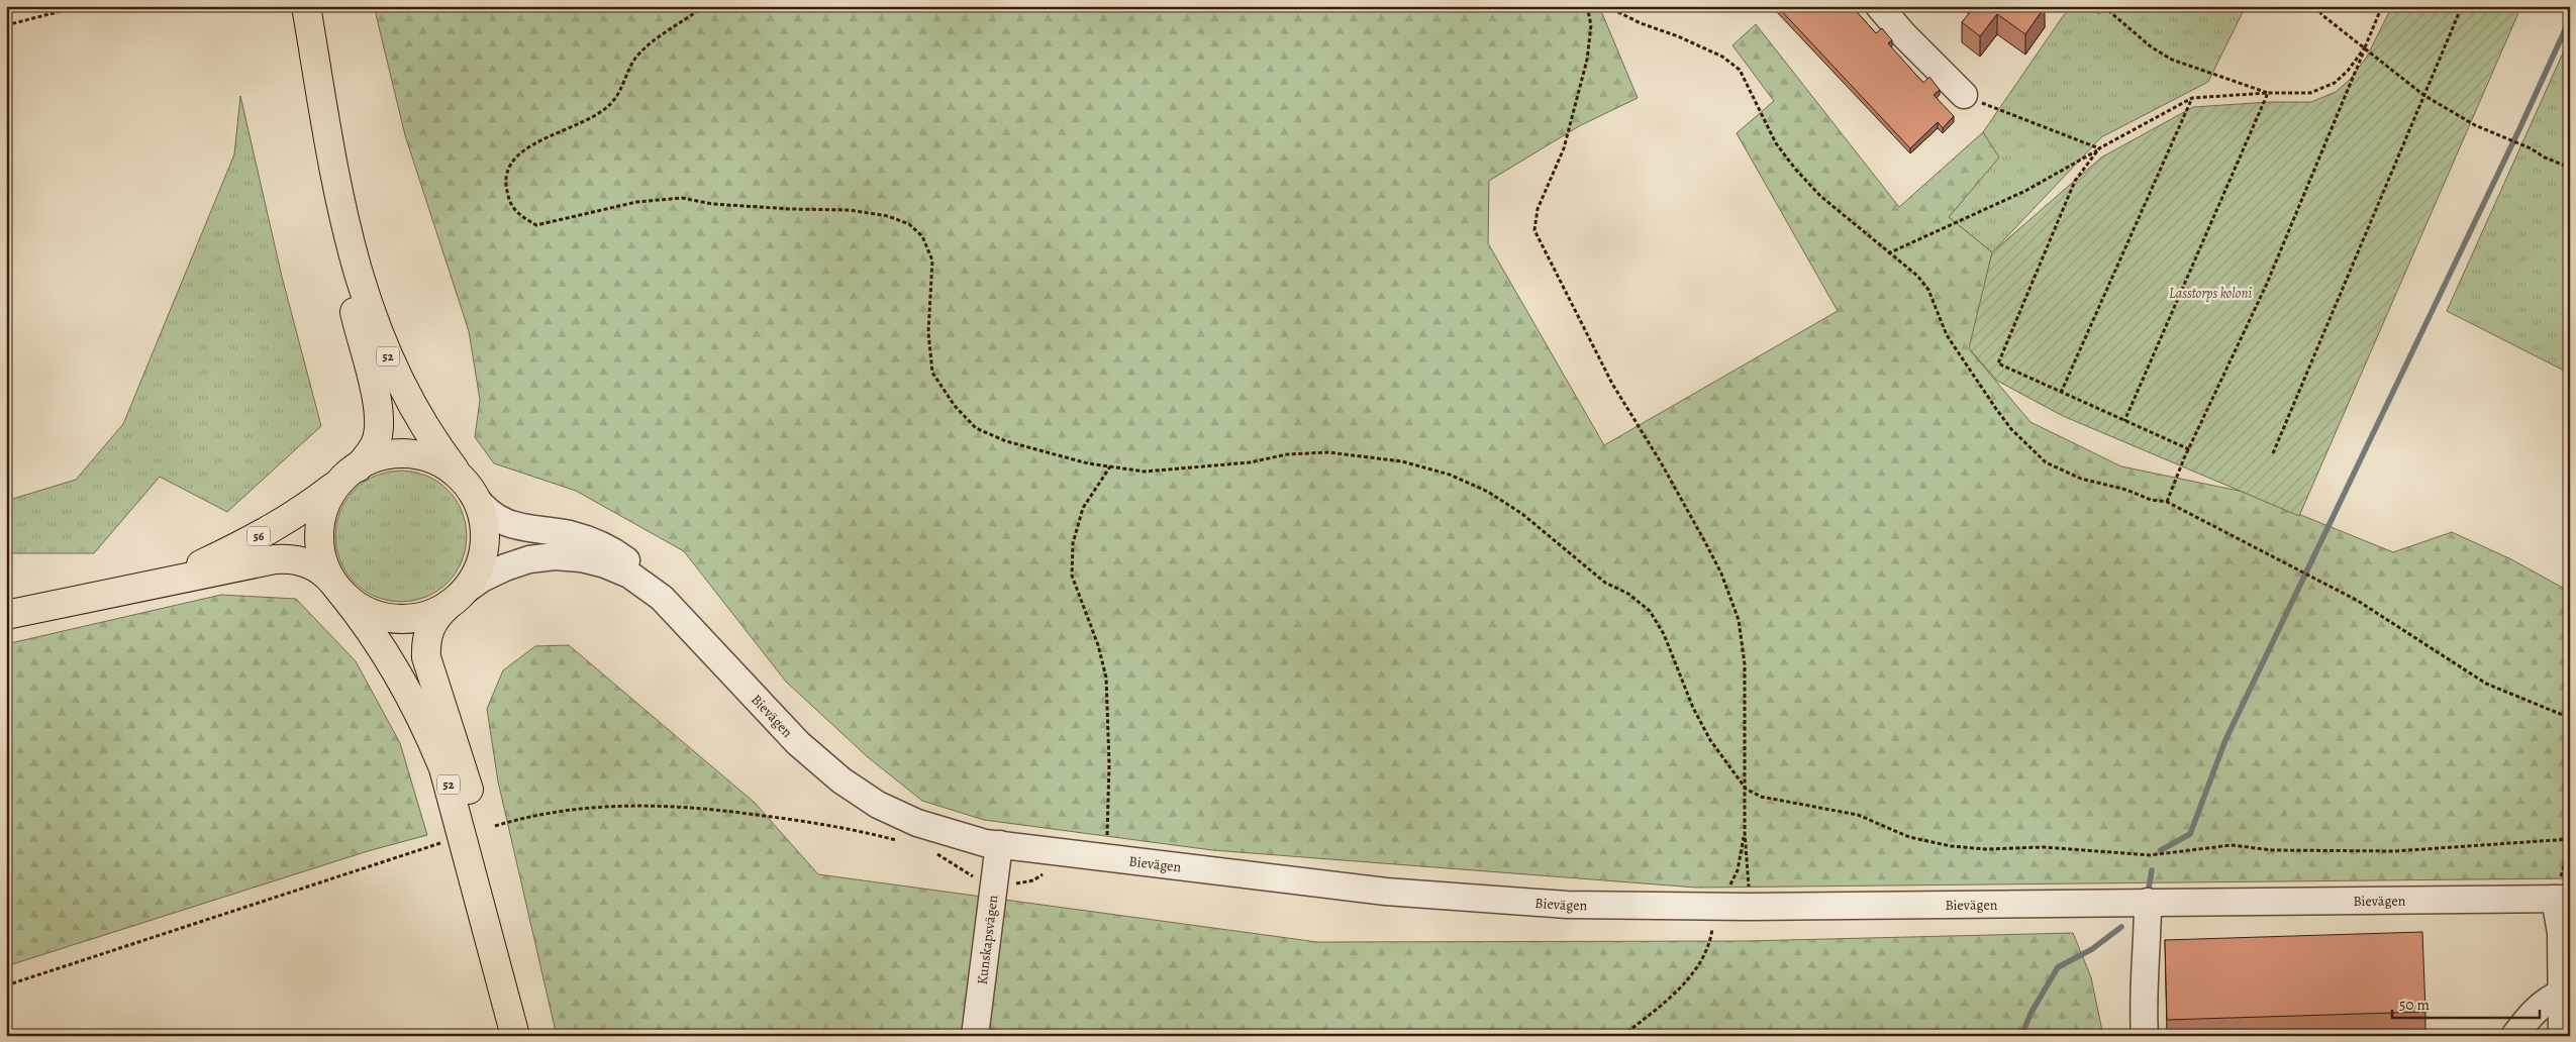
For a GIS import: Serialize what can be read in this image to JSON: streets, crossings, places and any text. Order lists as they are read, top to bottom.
{
  "streets": {
    "main road": ["52", "56"],
    "street": ["Bievägen", "Kunskapsvägen"]
  },
  "crossings": [
    ["52", "56"],
    ["52", "Bievägen"],
    ["56", "Bievägen"],
    ["Bievägen", "Kunskapsvägen"]
  ],
  "parks": ["Lasstorps koloni"],
  "scale_bar": "50 m"
}
